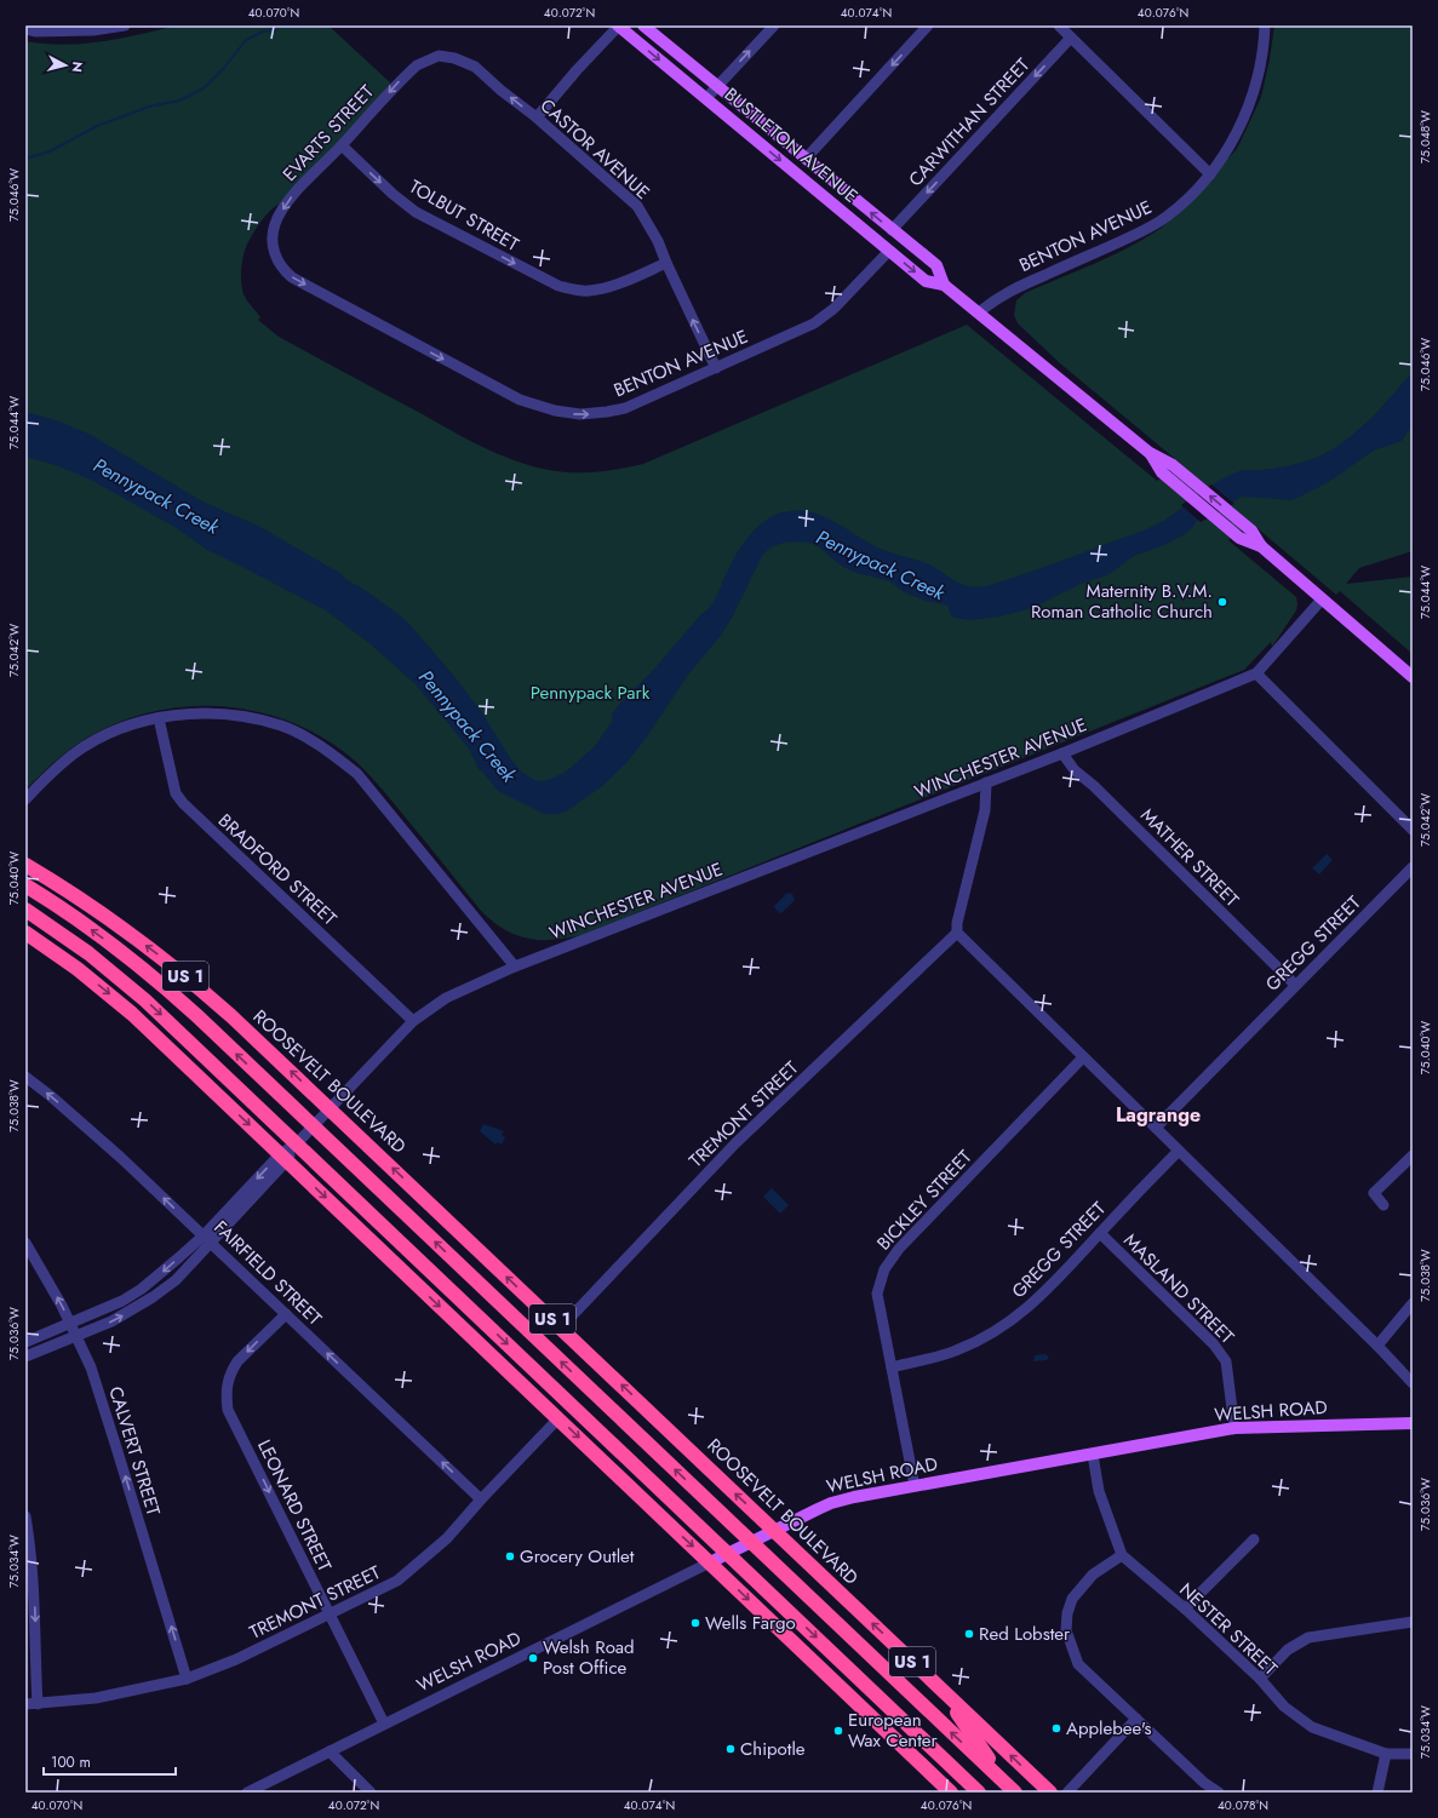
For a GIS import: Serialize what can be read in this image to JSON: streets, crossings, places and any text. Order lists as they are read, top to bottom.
{
  "streets": {
    "highway": ["US 1", "ROOSEVELT BOULEVARD"],
    "main road": ["BUSTLETON AVENUE", "WELSH ROAD"],
    "street": [
      "CARWITHAN STREET",
      "EVARTS STREET",
      "CASTOR AVENUE",
      "TOLBUT STREET",
      "BENTON AVENUE",
      "WINCHESTER AVENUE",
      "MATHER STREET",
      "BRADFORD STREET",
      "GREGG STREET",
      "TREMONT STREET",
      "BICKLEY STREET",
      "FAIRFIELD STREET",
      "MASLAND STREET",
      "CALVERT STREET",
      "LEONARD STREET",
      "NESTER STREET"
    ]
  },
  "crossings": [
    ["CARWITHAN STREET", "BUSTLETON AVENUE"],
    ["EVARTS STREET", "CASTOR AVENUE"],
    ["EVARTS STREET", "TOLBUT STREET"],
    ["EVARTS STREET", "BENTON AVENUE"],
    ["BUSTLETON AVENUE", "BENTON AVENUE"],
    ["BUSTLETON AVENUE", "WINCHESTER AVENUE"],
    ["CASTOR AVENUE", "TOLBUT STREET"],
    ["CASTOR AVENUE", "BENTON AVENUE"],
    ["WINCHESTER AVENUE", "MATHER STREET"],
    ["WINCHESTER AVENUE", "BRADFORD STREET"],
    ["WINCHESTER AVENUE", "US 1"],
    ["WINCHESTER AVENUE", "ROOSEVELT BOULEVARD"],
    ["WINCHESTER AVENUE", "FAIRFIELD STREET"],
    ["MATHER STREET", "GREGG STREET"],
    ["GREGG STREET", "BICKLEY STREET"],
    ["GREGG STREET", "MASLAND STREET"],
    ["US 1", "WELSH ROAD"],
    ["ROOSEVELT BOULEVARD", "TREMONT STREET"],
    ["ROOSEVELT BOULEVARD", "WELSH ROAD"],
    ["TREMONT STREET", "FAIRFIELD STREET"],
    ["TREMONT STREET", "CALVERT STREET"],
    ["TREMONT STREET", "LEONARD STREET"],
    ["BICKLEY STREET", "WELSH ROAD"],
    ["FAIRFIELD STREET", "LEONARD STREET"],
    ["MASLAND STREET", "WELSH ROAD"],
    ["WELSH ROAD", "LEONARD STREET"]
  ],
  "one_way": [
    "CARWITHAN STREET",
    "EVARTS STREET",
    "CASTOR AVENUE",
    "TOLBUT STREET",
    "BENTON AVENUE",
    "FAIRFIELD STREET",
    "CALVERT STREET",
    "LEONARD STREET"
  ],
  "districts": ["Lagrange"],
  "water": ["Pennypack Creek"],
  "parks": ["Pennypack Park"],
  "places": [
    "Maternity B.V.M. Roman Catholic Church",
    "Grocery Outlet",
    "Wells Fargo",
    "Red Lobster",
    "Welsh Road Post Office",
    "Applebee's",
    "European Wax Center",
    "Chipotle"
  ],
  "scale_bar": "100 m",
  "north": "right",
  "coordinates": [
    "40.070°N",
    "40.072°N",
    "40.074°N",
    "40.076°N",
    "75.048°W",
    "75.046°W",
    "75.044°W",
    "75.042°W",
    "75.040°W",
    "75.038°W",
    "75.036°W",
    "75.034°W",
    "40.078°N"
  ]
}
